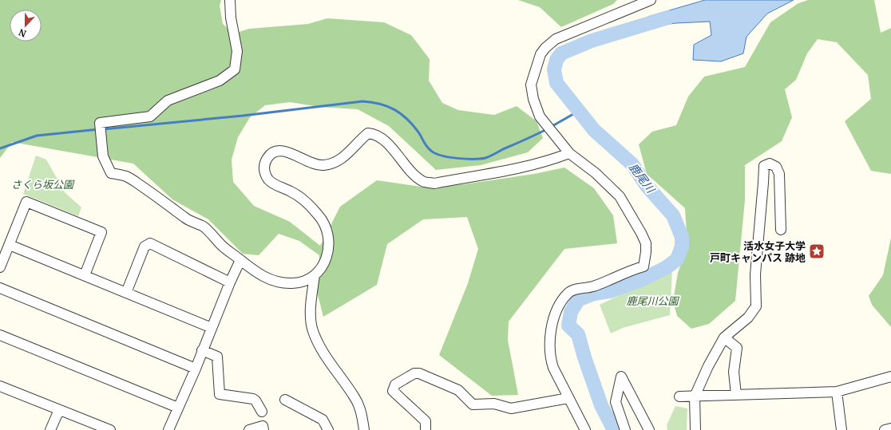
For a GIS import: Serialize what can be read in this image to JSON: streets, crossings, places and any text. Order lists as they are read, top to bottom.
{
  "water": ["鹿尾川"],
  "parks": ["さくら坂公園", "鹿尾川公園"],
  "places": {
    "place": ["活水女子大学 戸町キャンパス 跡地"]
  },
  "north": "bottom"
}
